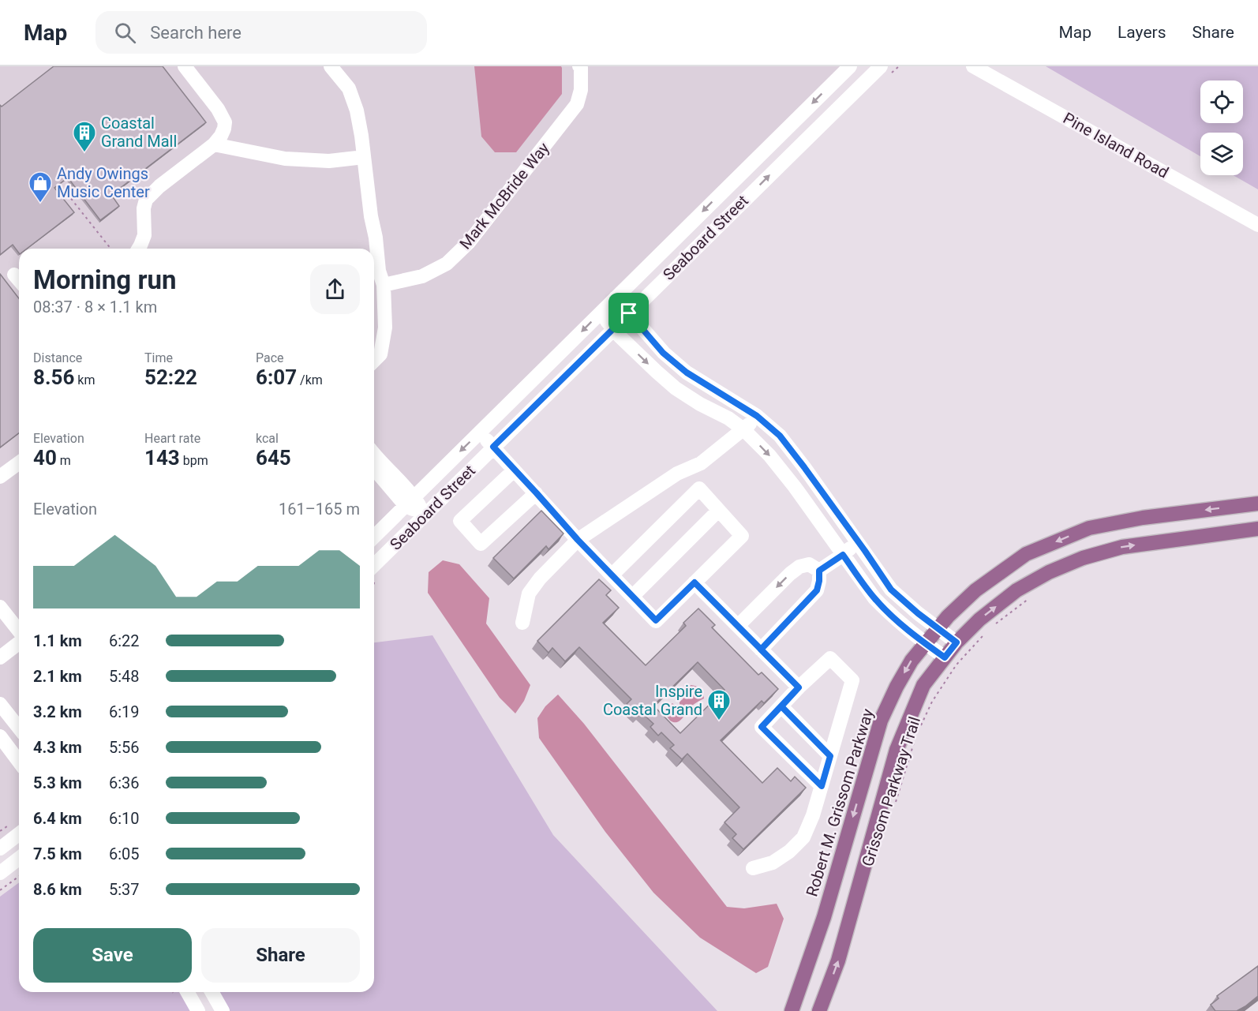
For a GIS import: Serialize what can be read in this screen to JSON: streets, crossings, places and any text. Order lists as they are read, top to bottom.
{
  "streets": {
    "main road": ["Robert M. Grissom Parkway"],
    "street": ["Pine Island Road", "Mark McBride Way", "Seaboard Street"],
    "path": ["Grissom Parkway Trail"]
  },
  "places": {
    "building": ["Coastal Grand Mall", "Inspire Coastal Grand"],
    "shop": ["Andy Owings Music Center"]
  },
  "page": {
    "header": "Map",
    "search": "Search here",
    "nav": ["Map", "Layers", "Share"],
    "heading": ["Morning run", "08:37 · 8 × 1.1 km"],
    "stats": [
      ["Distance", "8.56 km"],
      ["Time", "52:22"],
      ["Pace", "6:07 /km"],
      ["Elevation", "40 m"],
      ["Heart rate", "143 bpm"],
      ["kcal", "645"]
    ],
    "chart": ["Elevation", "161–165 m"],
    "list": [
      {
        "name": "1.1 km",
        "note": "6:22"
      },
      {
        "name": "2.1 km",
        "note": "5:48"
      },
      {
        "name": "3.2 km",
        "note": "6:19"
      },
      {
        "name": "4.3 km",
        "note": "5:56"
      },
      {
        "name": "5.3 km",
        "note": "6:36"
      },
      {
        "name": "6.4 km",
        "note": "6:10"
      },
      {
        "name": "7.5 km",
        "note": "6:05"
      },
      {
        "name": "8.6 km",
        "note": "5:37"
      }
    ],
    "buttons": ["Save", "Share"]
  }
}
